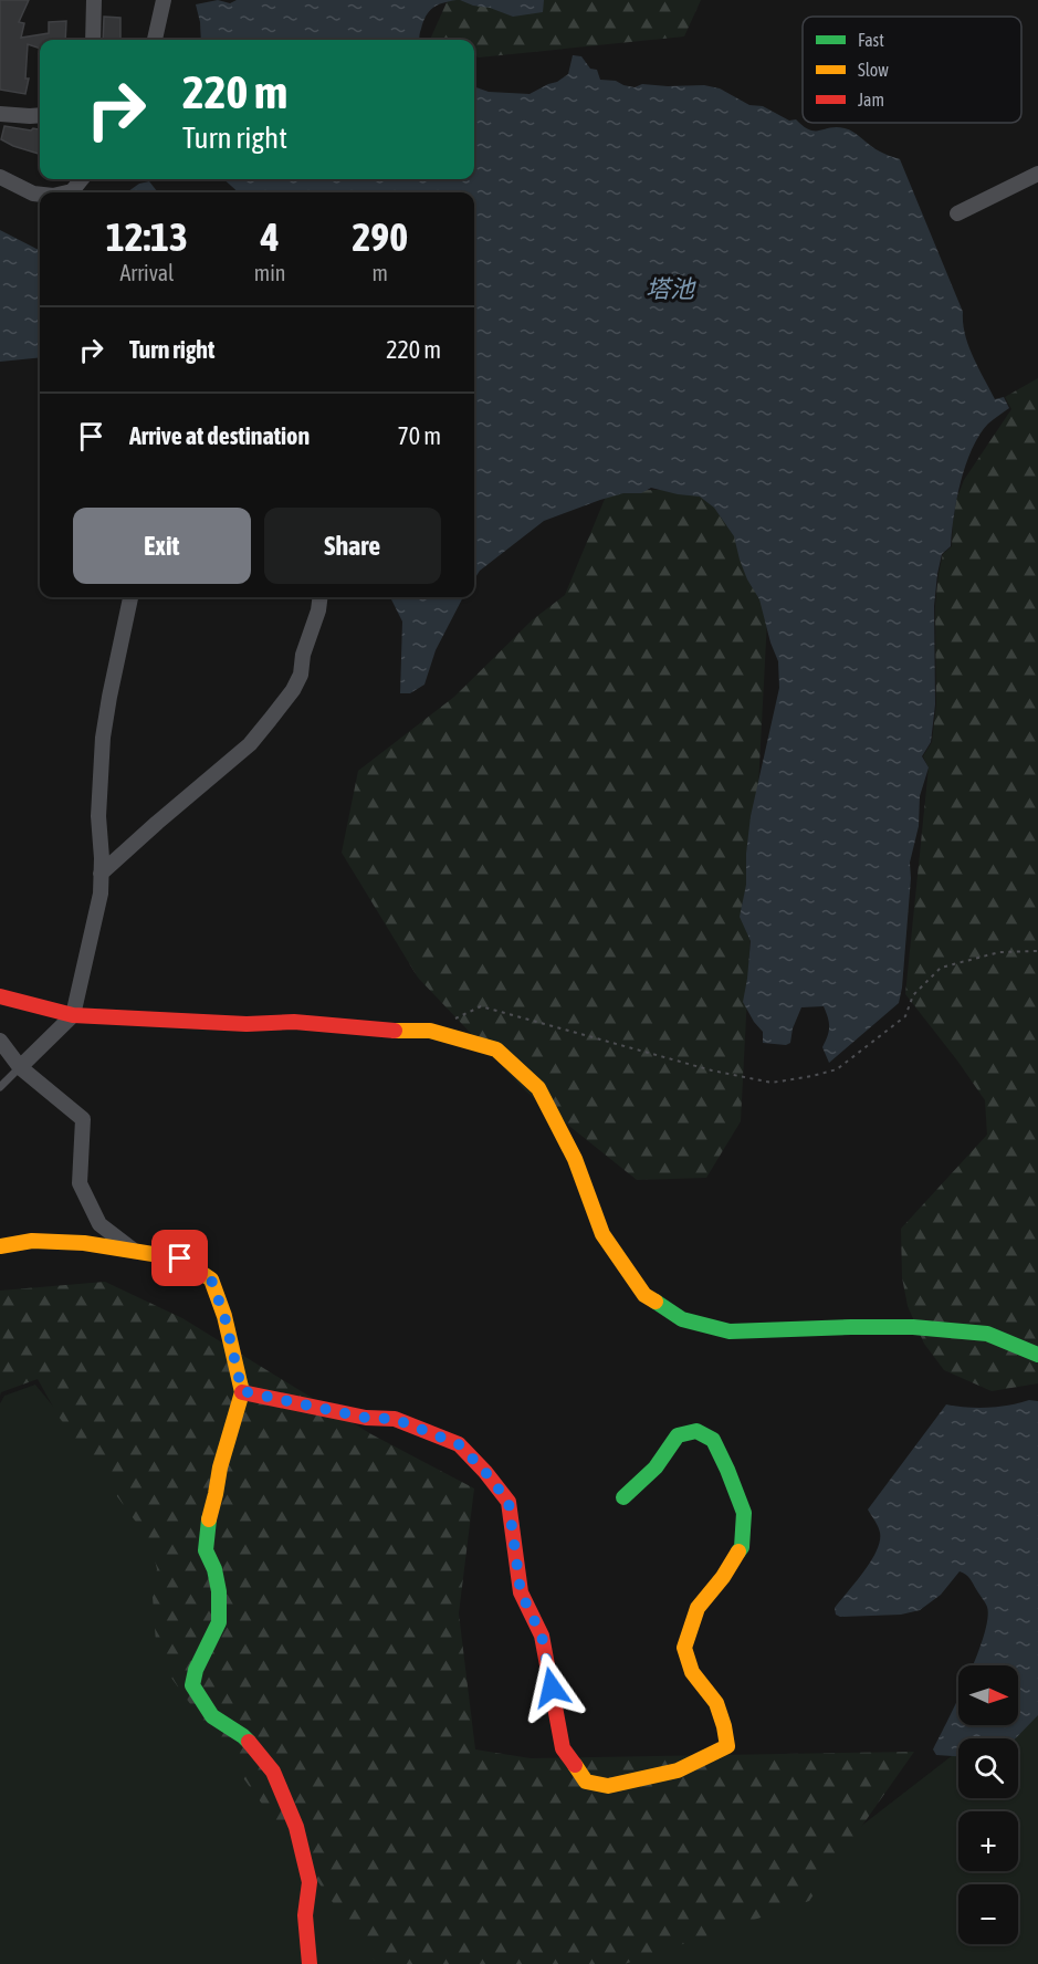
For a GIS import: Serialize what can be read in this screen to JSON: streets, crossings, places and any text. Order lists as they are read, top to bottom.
{
  "water": ["塔池"],
  "legend": ["Fast", "Slow", "Jam"],
  "north": "right",
  "page": {
    "turn": ["220 m", "Turn right"],
    "eta": [
      "12:13",
      "Arrival",
      "4",
      "min",
      "290",
      "m"
    ],
    "list": [
      {
        "name": "Turn right",
        "value": "220 m"
      },
      {
        "name": "Arrive at destination",
        "value": "70 m"
      }
    ],
    "buttons": ["Exit", "Share"],
    "map_buttons": ["+", "−"]
  }
}
